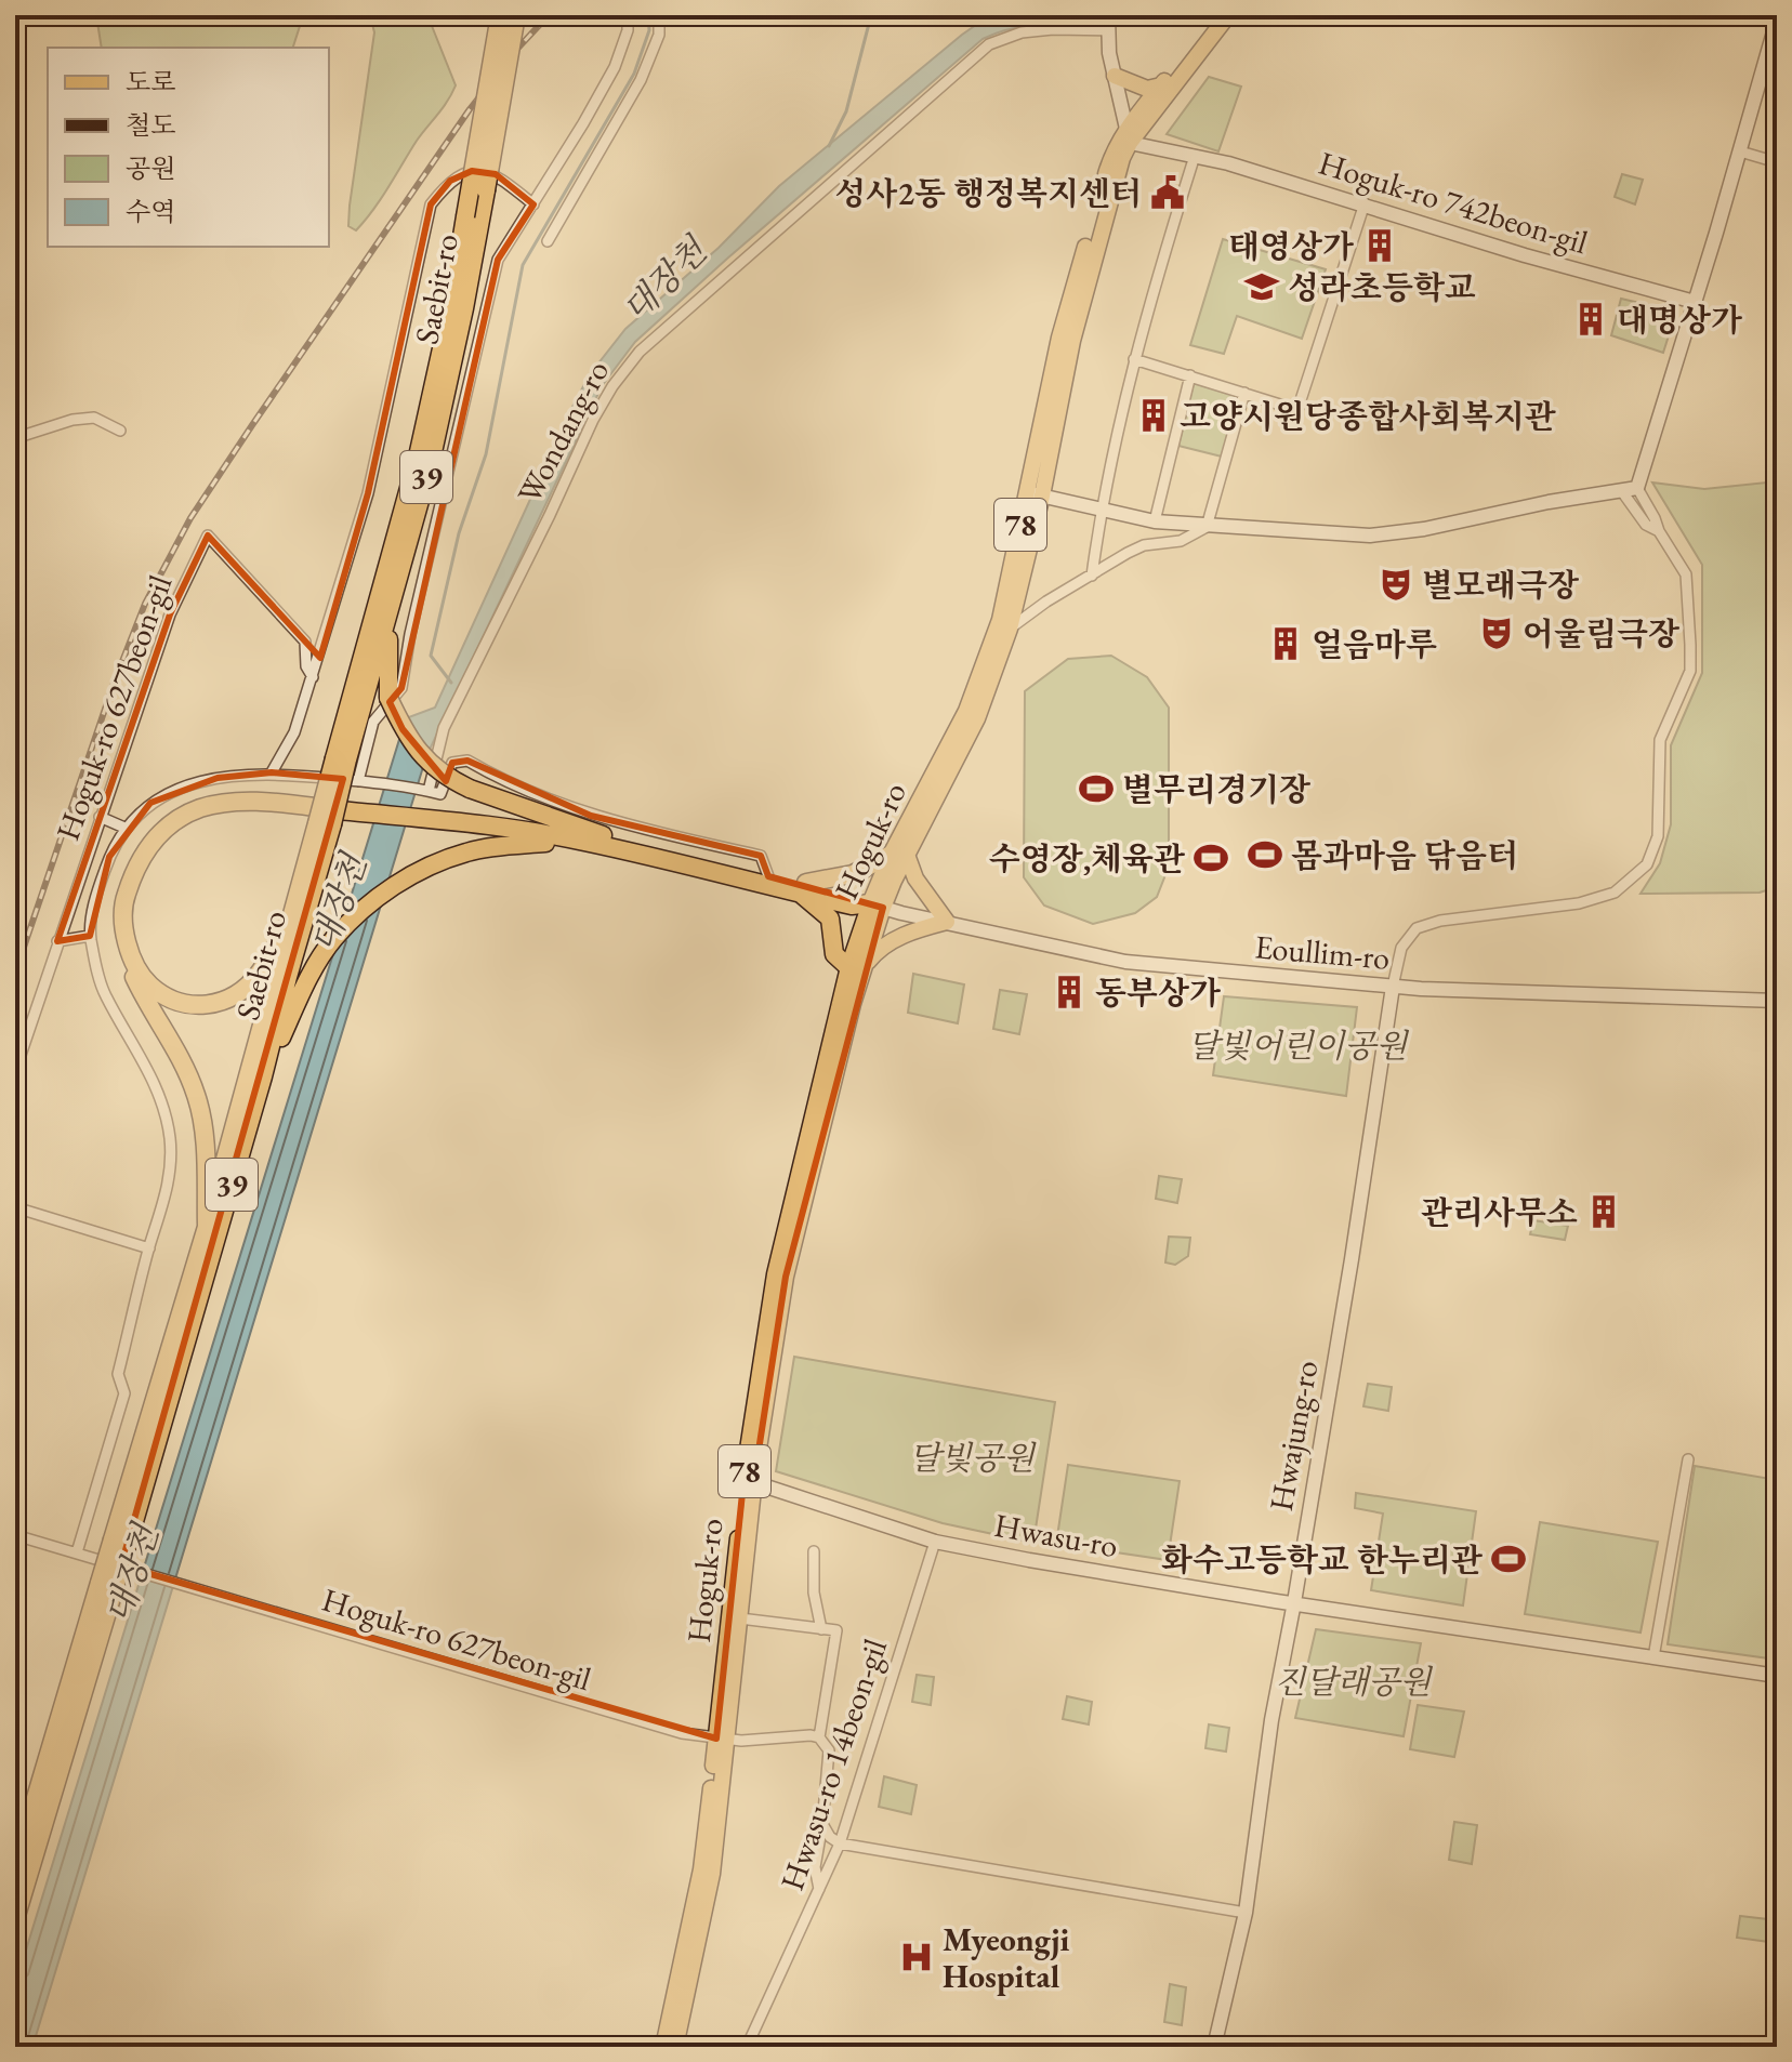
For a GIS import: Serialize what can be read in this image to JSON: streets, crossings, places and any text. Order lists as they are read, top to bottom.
{
  "streets": {
    "highway": ["Saebit-ro", "39"],
    "main road": ["78", "Hoguk-ro"],
    "street": [
      "Hoguk-ro 742beon-gil",
      "Wondang-ro",
      "Hoguk-ro 627beon-gil",
      "Eoullim-ro",
      "Hwajung-ro",
      "Hwasu-ro",
      "Hwasu-ro 14beon-gil"
    ]
  },
  "crossings": [
    ["Hoguk-ro 742beon-gil", "Hoguk-ro"],
    ["Hoguk-ro 627beon-gil", "Hoguk-ro"],
    ["Hoguk-ro", "Eoullim-ro"],
    ["Hoguk-ro", "Hwasu-ro"],
    ["Eoullim-ro", "Hwajung-ro"],
    ["Hwajung-ro", "Hwasu-ro"],
    ["Hwasu-ro", "Hwasu-ro 14beon-gil"]
  ],
  "water": ["대장천"],
  "parks": ["달빛어린이공원", "달빛공원", "진달래공원"],
  "places": {
    "public building": ["성사2동 행정복지센터"],
    "building": [
      "태영상가",
      "대명상가",
      "고양시원당종합사회복지관",
      "얼음마루",
      "동부상가",
      "관리사무소"
    ],
    "school or university": ["성라초등학교"],
    "theatre": ["별모래극장", "어울림극장"],
    "sports": [
      "별무리경기장",
      "몸과마음 닦음터",
      "수영장,체육관",
      "화수고등학교 한누리관"
    ],
    "hospital": ["Myeongji Hospital"]
  },
  "legend": [
    "도로",
    "철도",
    "공원",
    "수역"
  ]
}
